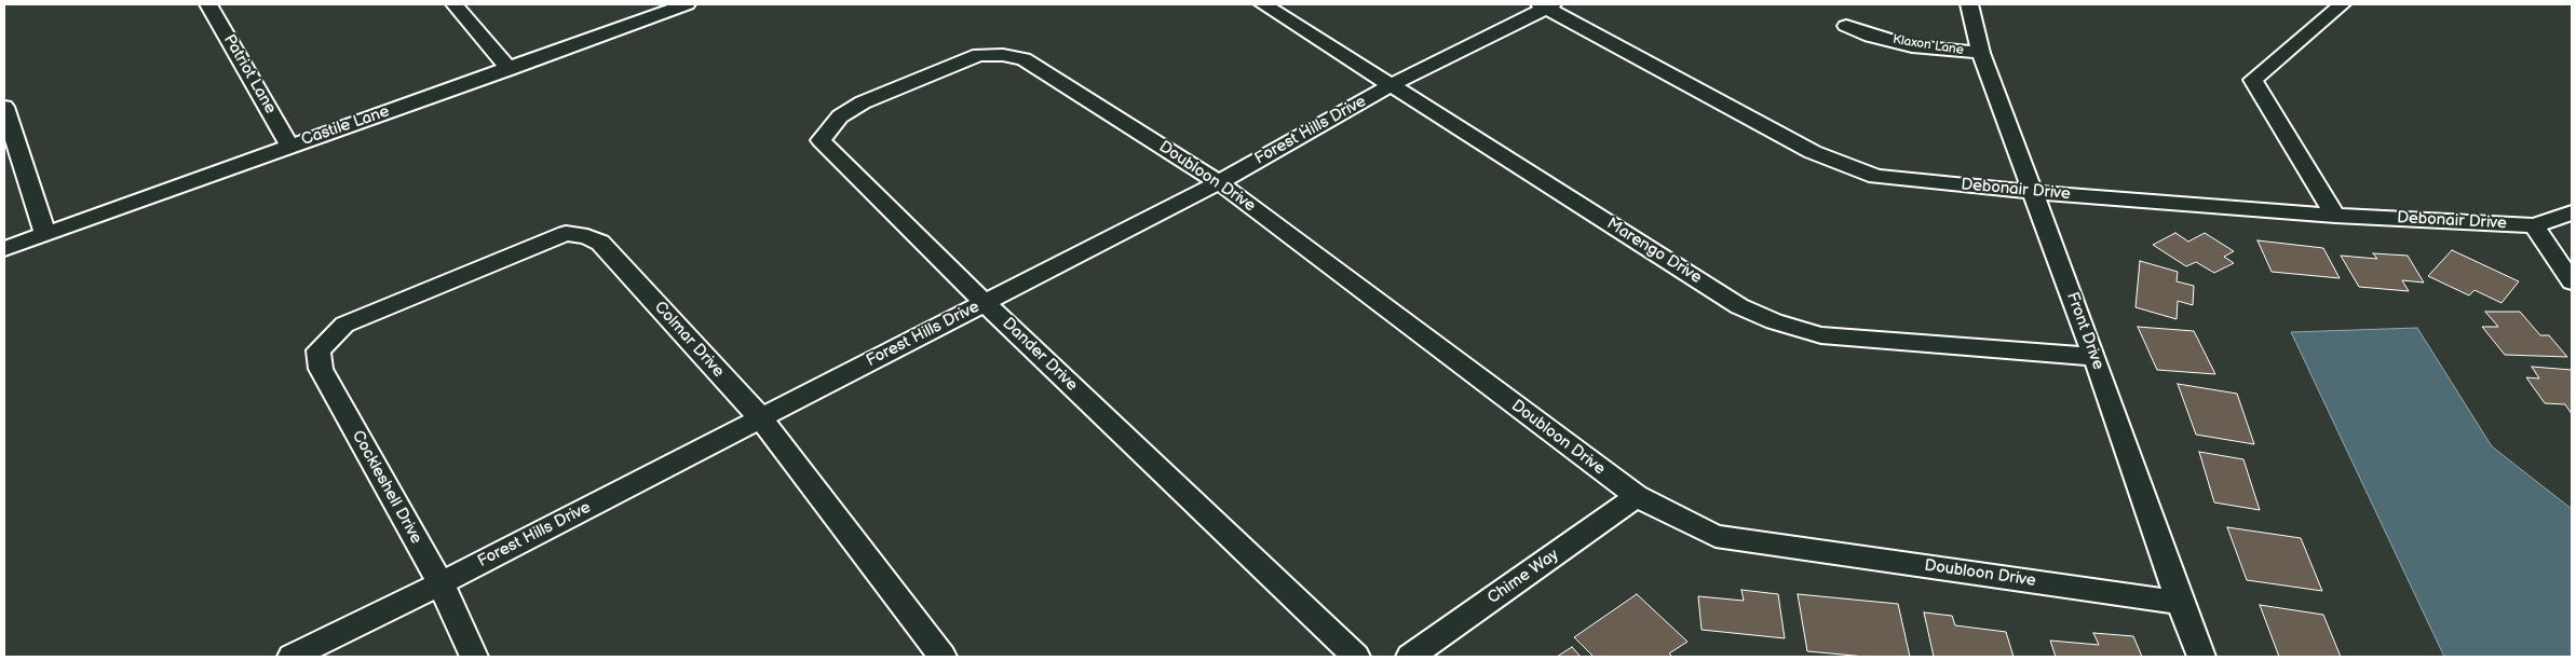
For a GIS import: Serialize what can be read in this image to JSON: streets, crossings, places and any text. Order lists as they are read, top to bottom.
{
  "streets": {
    "street": [
      "Klaxon Lane",
      "Patriot Lane",
      "Castile Lane",
      "Forest Hills Drive",
      "Doubloon Drive",
      "Debonair Drive",
      "Marengo Drive",
      "Front Drive",
      "Colmar Drive",
      "Dander Drive",
      "Cockleshell Drive",
      "Chime Way"
    ]
  },
  "crossings": [
    ["Klaxon Lane", "Front Drive"],
    ["Patriot Lane", "Castile Lane"],
    ["Forest Hills Drive", "Doubloon Drive"],
    ["Forest Hills Drive", "Debonair Drive"],
    ["Forest Hills Drive", "Marengo Drive"],
    ["Forest Hills Drive", "Colmar Drive"],
    ["Forest Hills Drive", "Dander Drive"],
    ["Forest Hills Drive", "Cockleshell Drive"],
    ["Doubloon Drive", "Front Drive"],
    ["Doubloon Drive", "Dander Drive"],
    ["Doubloon Drive", "Chime Way"],
    ["Debonair Drive", "Front Drive"],
    ["Marengo Drive", "Front Drive"],
    ["Colmar Drive", "Cockleshell Drive"]
  ]
}
